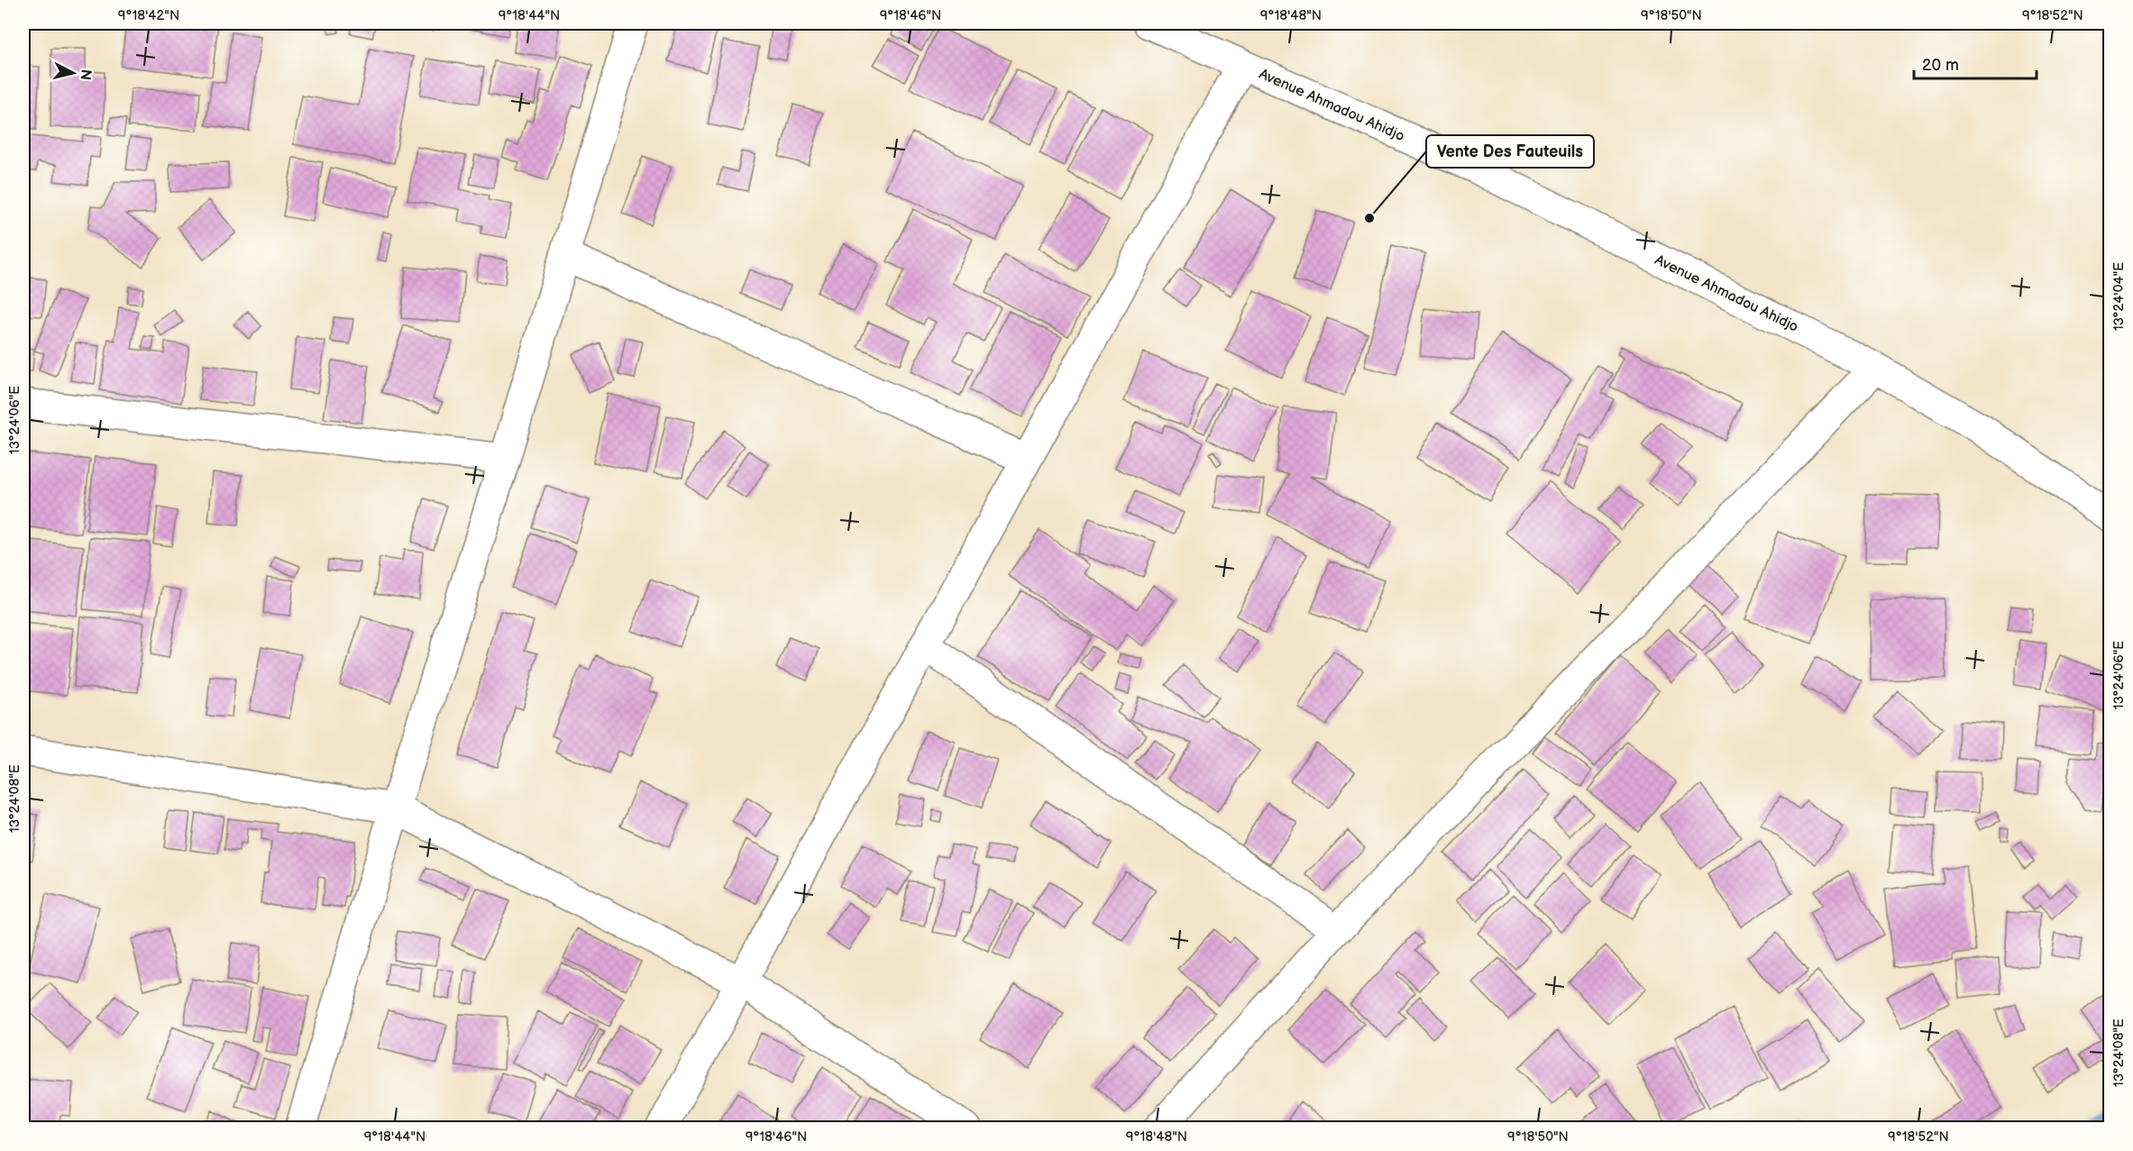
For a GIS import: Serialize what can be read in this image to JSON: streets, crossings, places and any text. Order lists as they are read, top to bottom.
{
  "streets": {
    "street": ["Avenue Ahmadou Ahidjo"]
  },
  "places": ["Vente Des Fauteuils"],
  "scale_bar": "20 m",
  "north": "right",
  "coordinates": [
    "9°18'42\"N",
    "9°18'44\"N",
    "9°18'46\"N",
    "9°18'48\"N",
    "9°18'50\"N",
    "9°18'52\"N",
    "13°24'04\"E",
    "13°24'06\"E",
    "13°24'08\"E"
  ]
}
